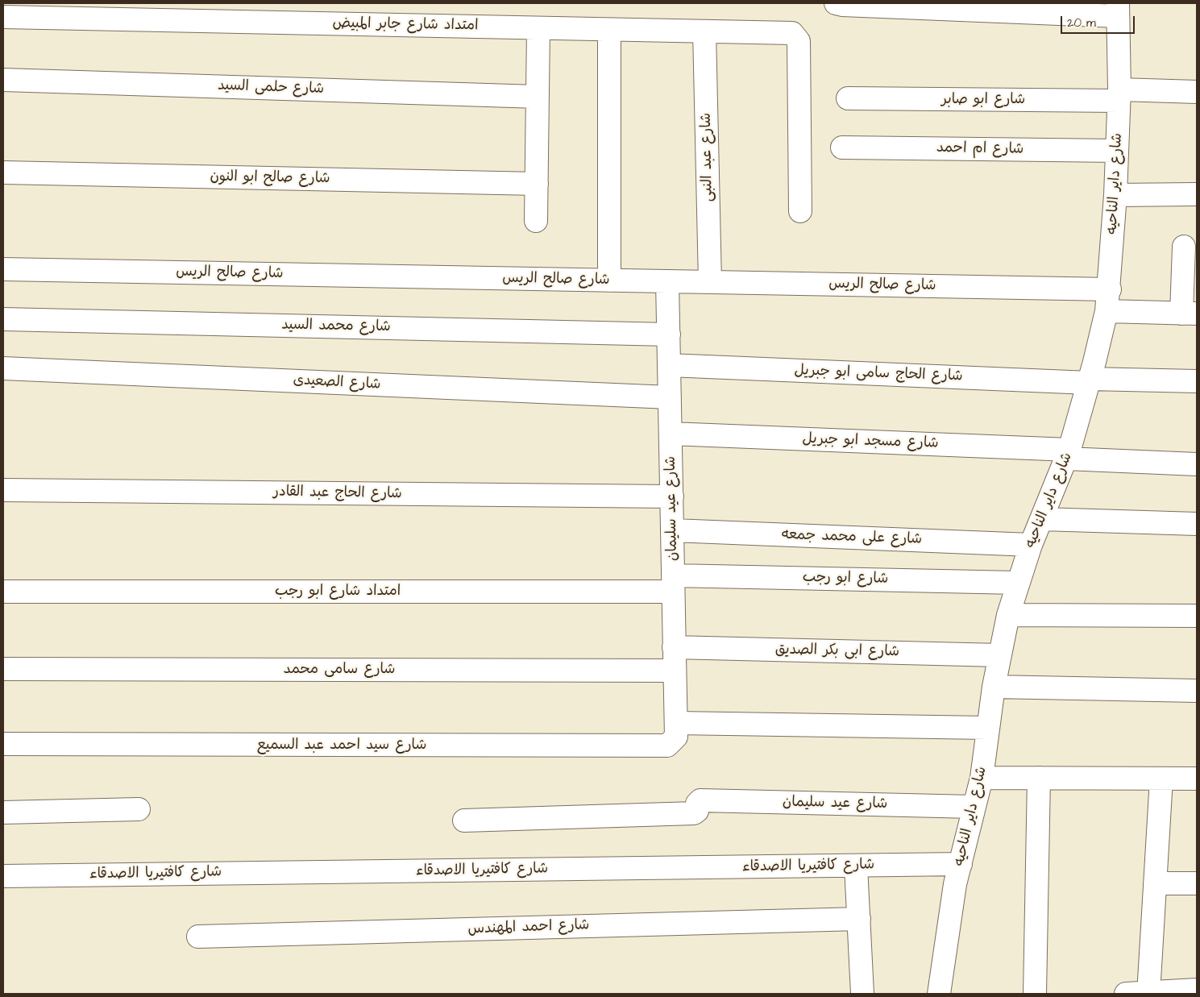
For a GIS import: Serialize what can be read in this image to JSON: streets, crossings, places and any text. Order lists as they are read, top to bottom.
{
  "streets": {
    "street": [
      "امتداد شارع جابر المبيض",
      "شارع حلمى السيد",
      "شارع ابو صابر",
      "شارع ام احمد",
      "شارع عبد النبى",
      "شارع صالح ابو النون",
      "شارع داير الناحيه",
      "شارع صالح الريس",
      "شارع محمد السيد",
      "شارع الحاج سامى ابو جبريل",
      "شارع الصعيدى",
      "شارع مسجد ابو جبريل",
      "شارع الحاج عبد القادر",
      "شارع عيد سليمان",
      "شارع على محمد جمعه",
      "شارع ابو رجب",
      "امتداد شارع ابو رجب",
      "شارع ابى بكر الصديق",
      "شارع سامى محمد",
      "شارع سيد احمد عبد السميع",
      "شارع كافتيريا الاصدقاء",
      "شارع احمد المهندس"
    ]
  },
  "crossings": [
    ["امتداد شارع جابر المبيض", "شارع عبد النبى"],
    ["شارع ابو صابر", "شارع داير الناحيه"],
    ["شارع ام احمد", "شارع داير الناحيه"],
    ["شارع عبد النبى", "شارع صالح الريس"],
    ["شارع داير الناحيه", "شارع صالح الريس"],
    ["شارع داير الناحيه", "شارع الحاج سامى ابو جبريل"],
    ["شارع داير الناحيه", "شارع مسجد ابو جبريل"],
    ["شارع داير الناحيه", "شارع عيد سليمان"],
    ["شارع داير الناحيه", "شارع على محمد جمعه"],
    ["شارع داير الناحيه", "شارع ابو رجب"],
    ["شارع داير الناحيه", "شارع ابى بكر الصديق"],
    ["شارع داير الناحيه", "شارع كافتيريا الاصدقاء"],
    ["شارع صالح الريس", "شارع عيد سليمان"],
    ["شارع محمد السيد", "شارع عيد سليمان"],
    ["شارع الحاج سامى ابو جبريل", "شارع عيد سليمان"],
    ["شارع الصعيدى", "شارع عيد سليمان"],
    ["شارع مسجد ابو جبريل", "شارع عيد سليمان"],
    ["شارع الحاج عبد القادر", "شارع عيد سليمان"],
    ["شارع عيد سليمان", "شارع على محمد جمعه"],
    ["شارع عيد سليمان", "شارع ابو رجب"],
    ["شارع عيد سليمان", "امتداد شارع ابو رجب"],
    ["شارع عيد سليمان", "شارع ابى بكر الصديق"],
    ["شارع عيد سليمان", "شارع سامى محمد"],
    ["شارع عيد سليمان", "شارع سيد احمد عبد السميع"],
    ["شارع ابو رجب", "امتداد شارع ابو رجب"]
  ],
  "scale_bar": "20 m"
}
